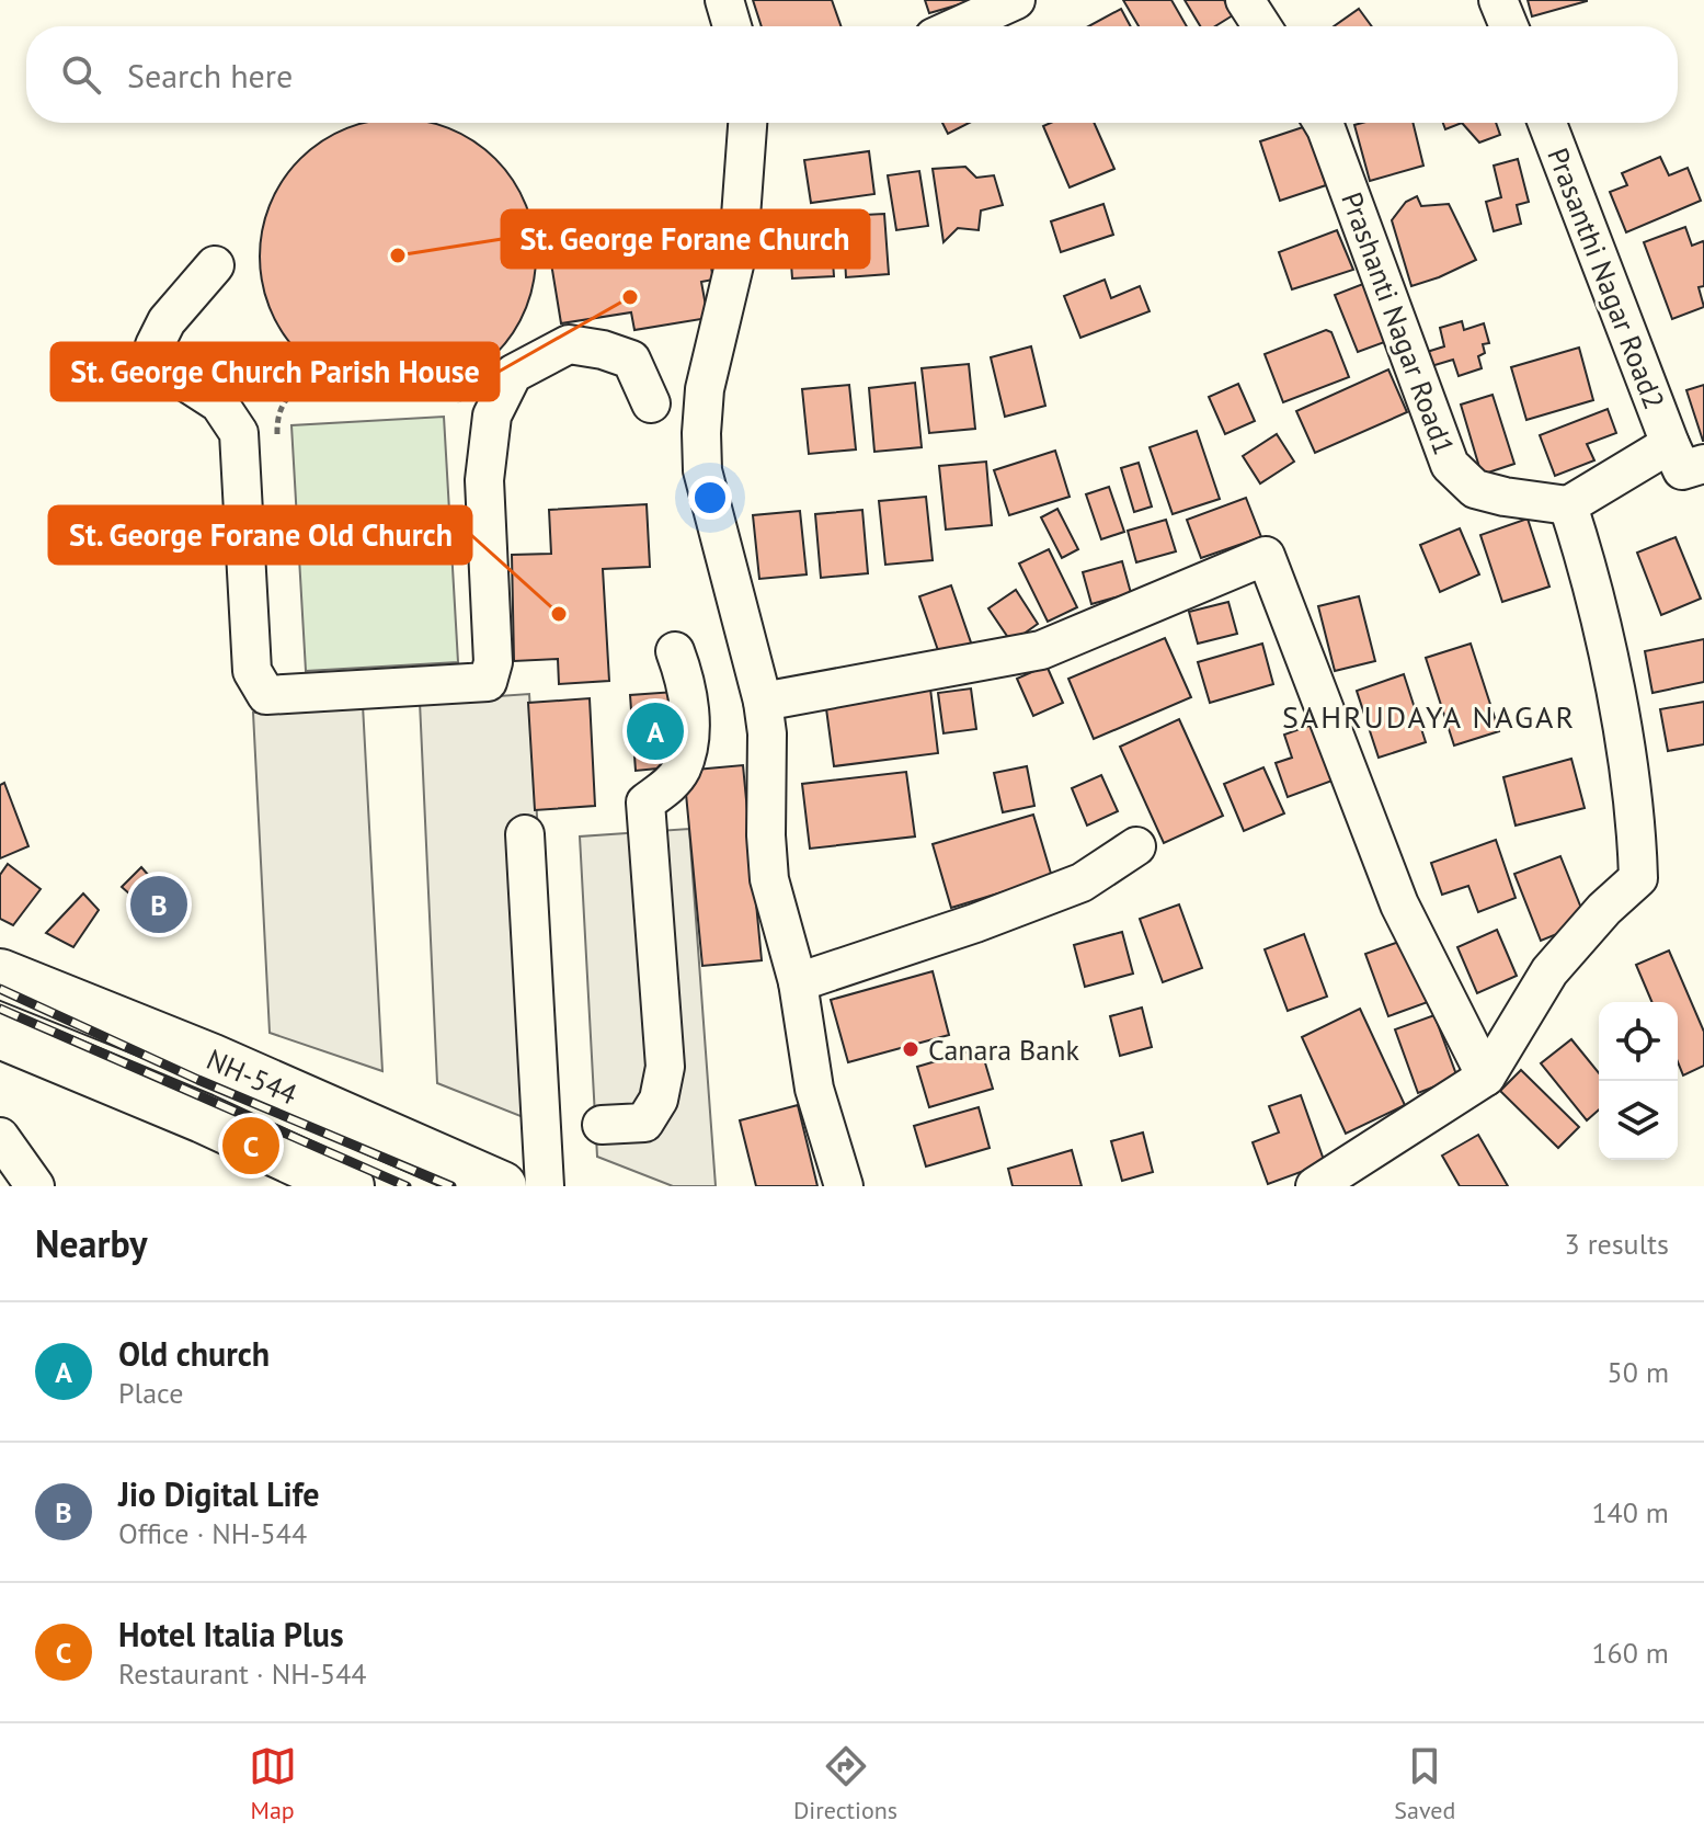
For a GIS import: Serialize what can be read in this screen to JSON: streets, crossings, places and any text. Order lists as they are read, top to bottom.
{
  "streets": {
    "main road": ["NH-544"],
    "street": ["Prasanthi Nagar Road2", "Prashanti Nagar Road1"]
  },
  "districts": ["SAHRUDAYA NAGAR"],
  "places": [
    "St. George Forane Church",
    "St. George Church Parish House",
    "St. George Forane Old Church",
    "Canara Bank"
  ],
  "page": {
    "search": "Search here",
    "pins": ["A", "B", "C"],
    "heading": ["Nearby", "3 results"],
    "list": [
      {
        "mark": "A",
        "name": "Old church",
        "note": "Place",
        "value": "50 m"
      },
      {
        "mark": "B",
        "name": "Jio Digital Life",
        "note": "Office · NH-544",
        "value": "140 m"
      },
      {
        "mark": "C",
        "name": "Hotel Italia Plus",
        "note": "Restaurant · NH-544",
        "value": "160 m"
      }
    ],
    "nav": ["Map", "Directions", "Saved"]
  }
}
